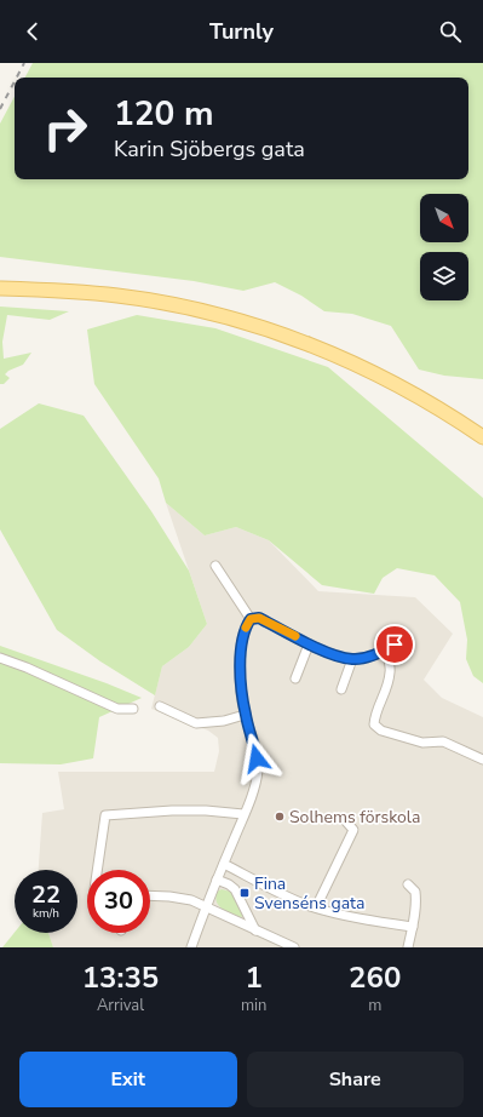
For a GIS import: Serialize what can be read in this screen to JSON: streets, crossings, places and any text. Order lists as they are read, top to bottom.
{
  "places": {
    "other": ["Solhems förskola"],
    "transit": ["Fina Svenséns gata"]
  },
  "north": "bottom right",
  "page": {
    "header": "Turnly",
    "turn": ["120 m", "Karin Sjöbergs gata"],
    "speed": "22 km/h",
    "limit": "30",
    "eta": [
      "13:35",
      "Arrival",
      "1",
      "min",
      "260",
      "m"
    ],
    "buttons": ["Exit", "Share"]
  }
}
